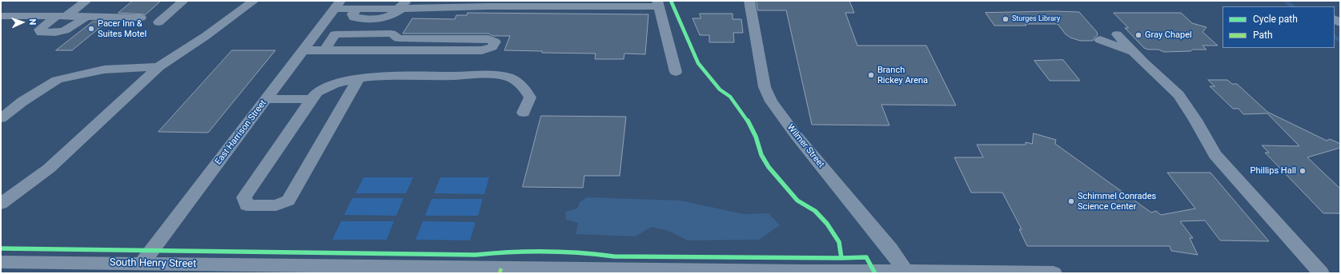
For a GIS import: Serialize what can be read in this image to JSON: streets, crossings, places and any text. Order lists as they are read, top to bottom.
{
  "streets": {
    "street": ["East Harrison Street", "Wilmer Street", "South Henry Street"]
  },
  "crossings": [
    ["East Harrison Street", "South Henry Street"],
    ["Wilmer Street", "South Henry Street"]
  ],
  "places": [
    "Sturges Library",
    "Pacer Inn & Suites Motel",
    "Gray Chapel",
    "Branch Rickey Arena",
    "Phillips Hall",
    "Schimmel Conrades Science Center"
  ],
  "legend": ["Cycle path", "Path"],
  "north": "right"
}
